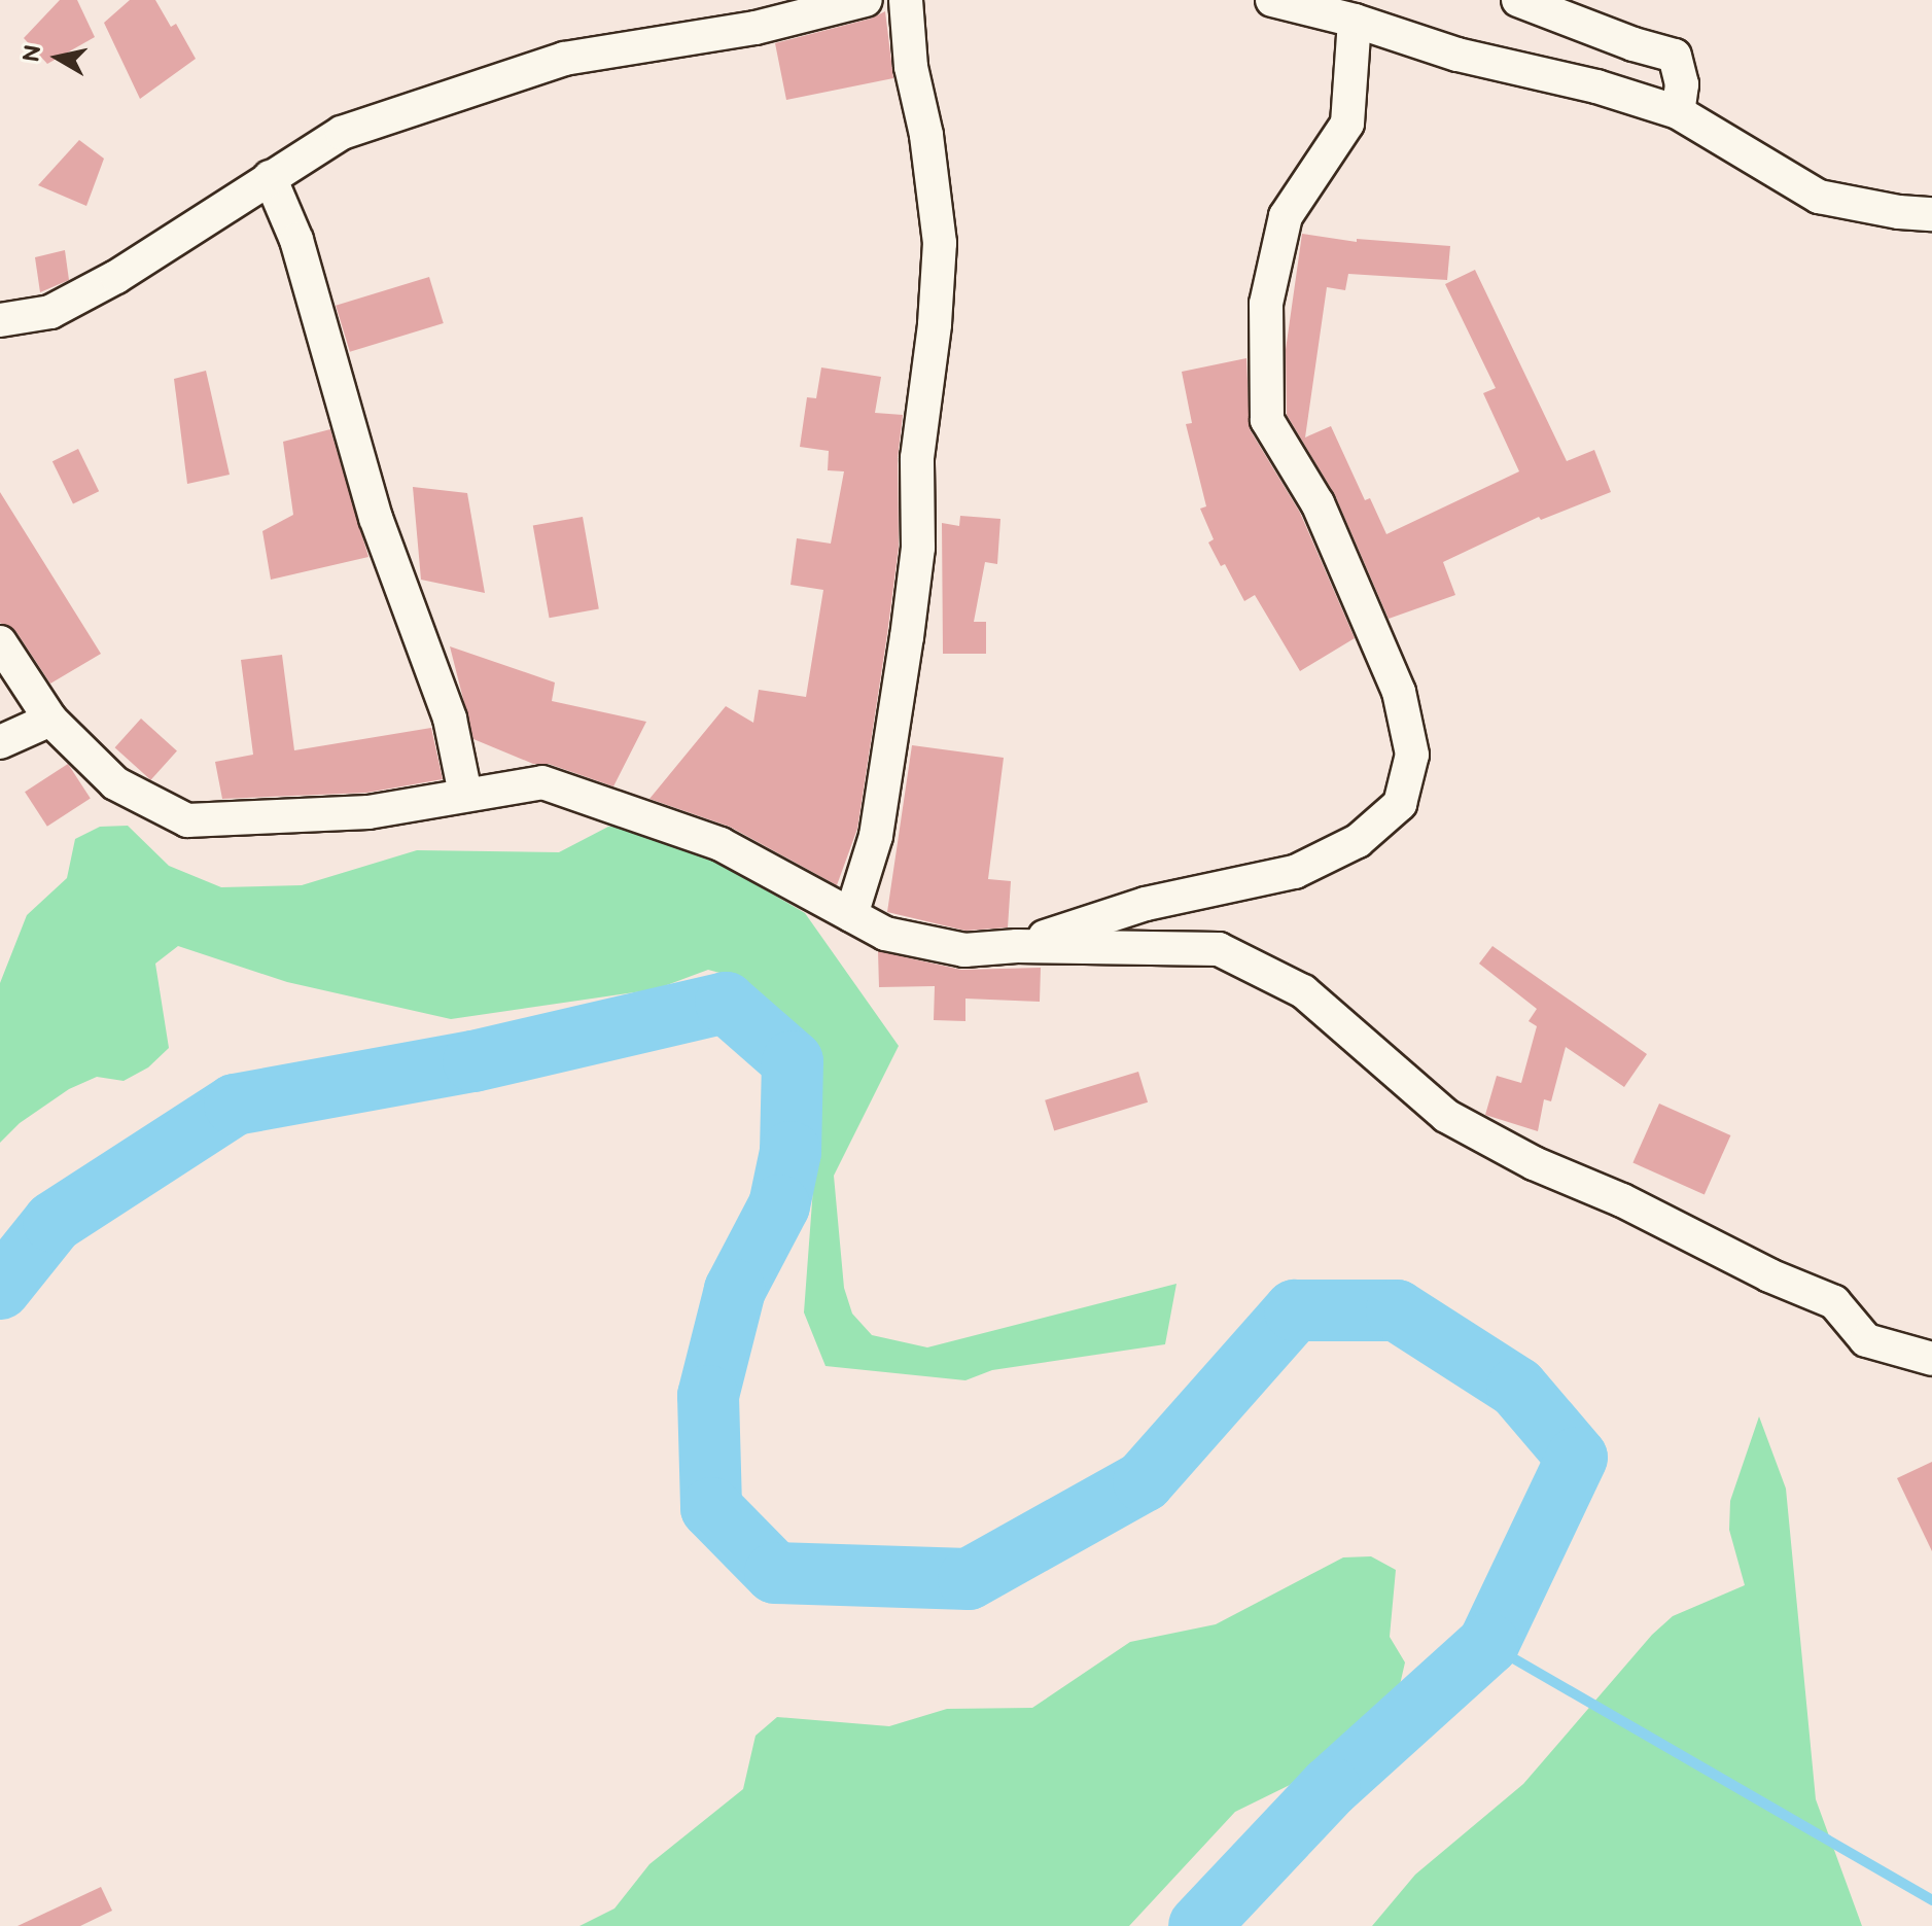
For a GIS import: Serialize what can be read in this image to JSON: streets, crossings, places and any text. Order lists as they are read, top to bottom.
{
  "north": "left"
}
